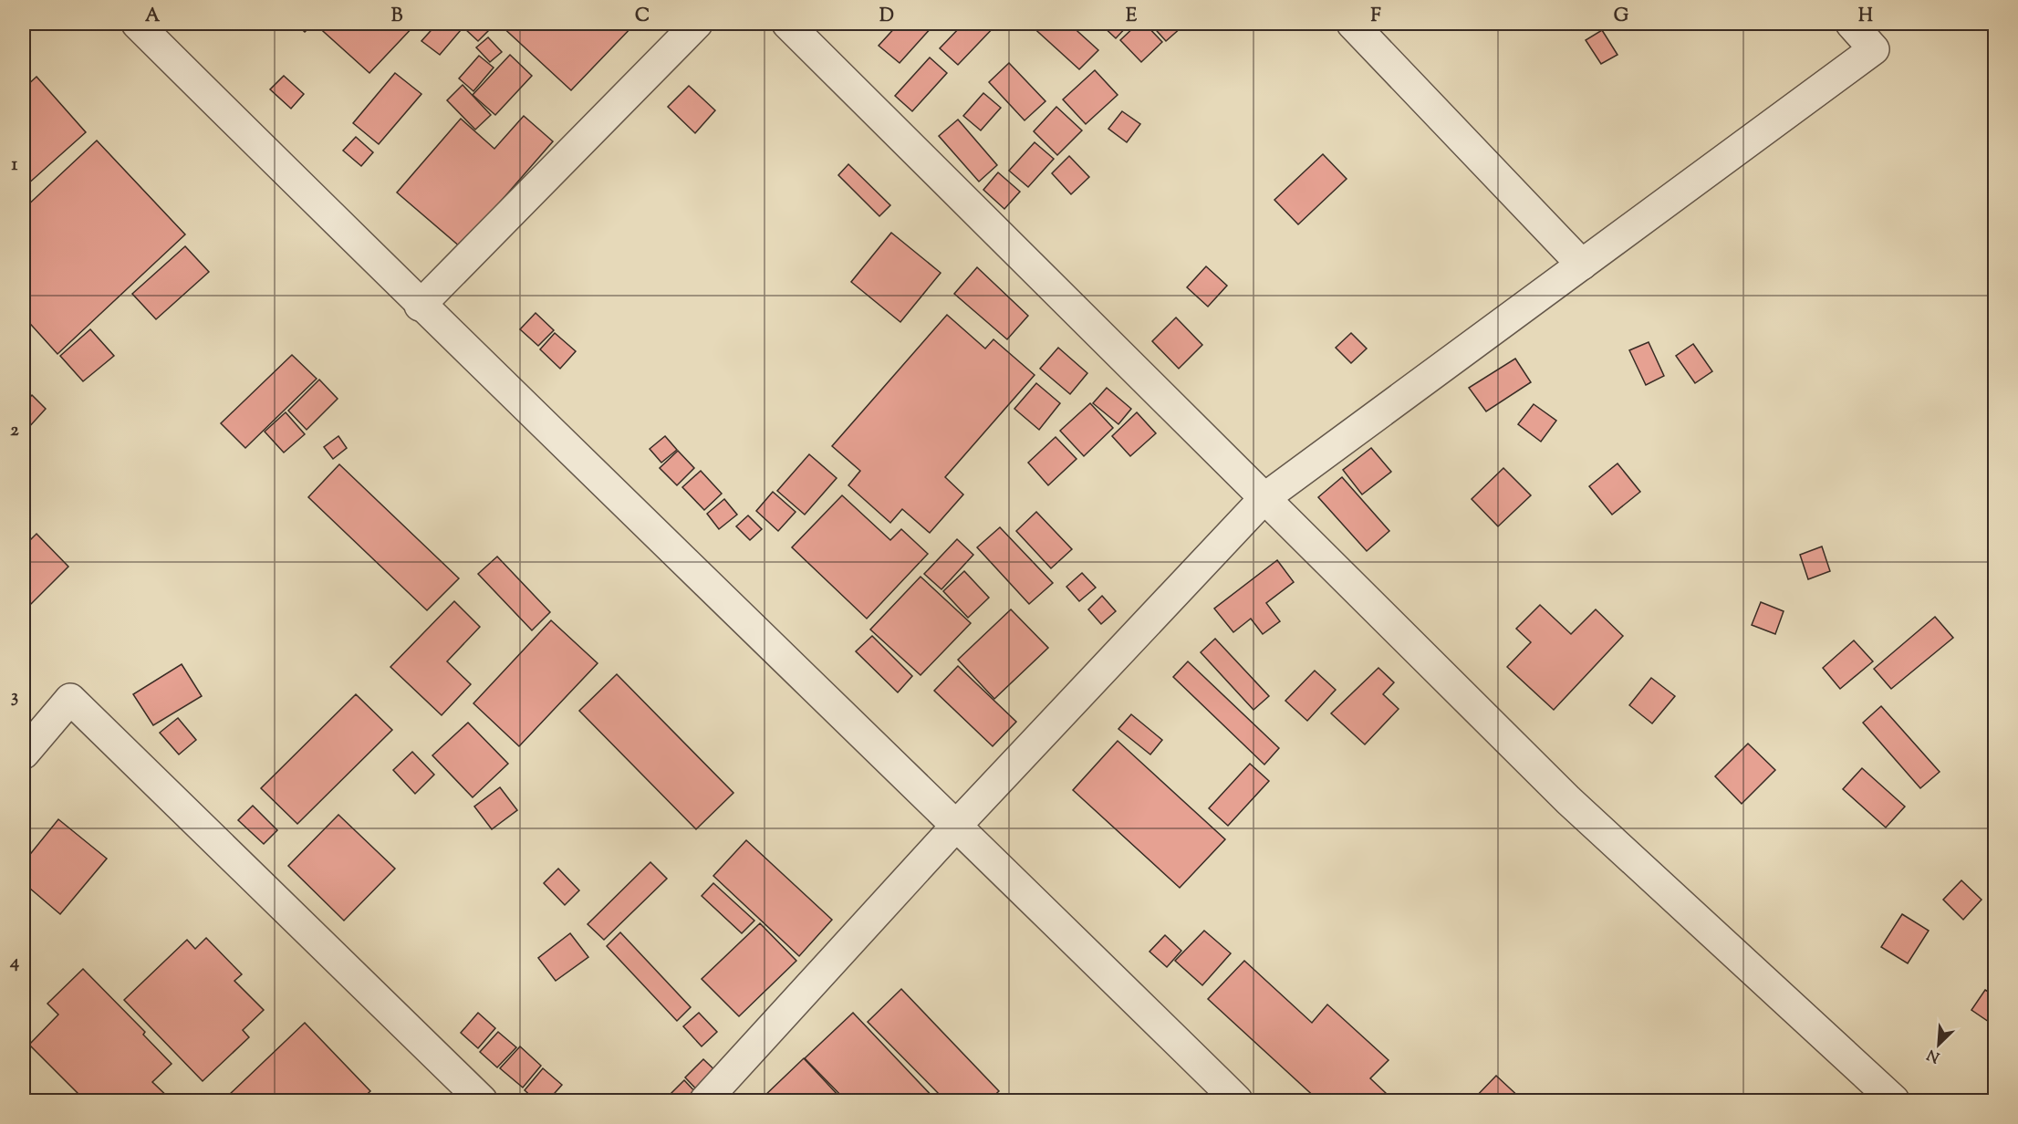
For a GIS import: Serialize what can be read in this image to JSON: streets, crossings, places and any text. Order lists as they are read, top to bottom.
{
  "north": "bottom left",
  "grid": {
    "columns": [
      "A",
      "B",
      "C",
      "D",
      "E",
      "F",
      "G",
      "H"
    ],
    "rows": [
      "1",
      "2",
      "3",
      "4"
    ]
  }
}
